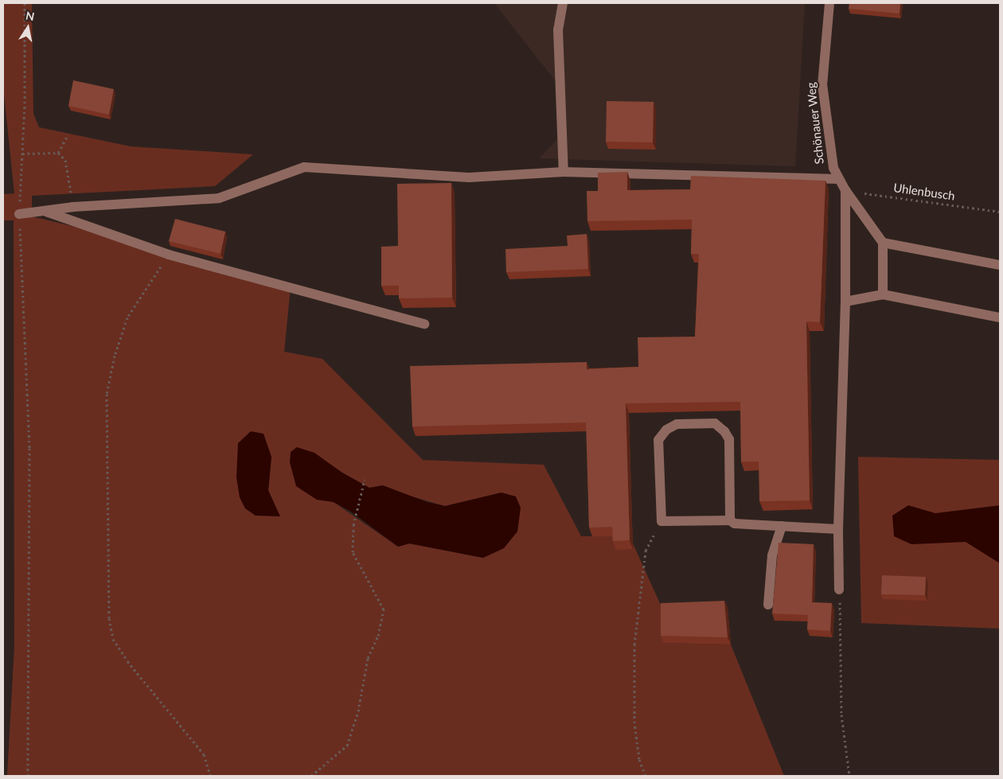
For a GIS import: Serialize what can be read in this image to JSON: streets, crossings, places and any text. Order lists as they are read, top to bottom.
{
  "streets": {
    "street": ["Schönauer Weg"],
    "path": ["Uhlenbusch"]
  },
  "crossings": [
    ["Schönauer Weg", "Uhlenbusch"]
  ],
  "north": "top"
}
